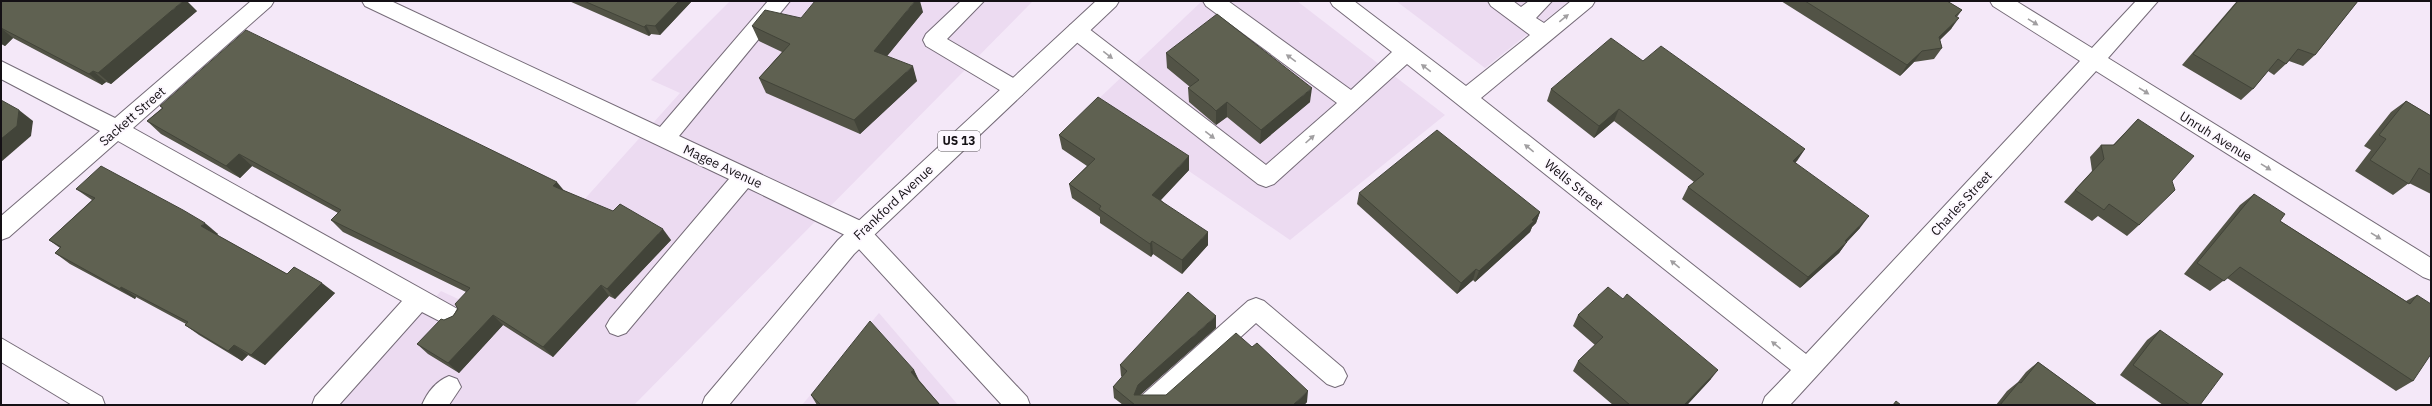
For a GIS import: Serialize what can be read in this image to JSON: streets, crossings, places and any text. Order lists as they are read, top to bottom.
{
  "streets": {
    "street": [
      "Sackett Street",
      "Unruh Avenue",
      "US 13",
      "Magee Avenue",
      "Wells Street",
      "Frankford Avenue",
      "Charles Street"
    ]
  },
  "crossings": [
    ["Unruh Avenue", "Charles Street"],
    ["Magee Avenue", "Frankford Avenue"],
    ["Wells Street", "Charles Street"]
  ],
  "one_way": ["Unruh Avenue", "Wells Street"]
}
